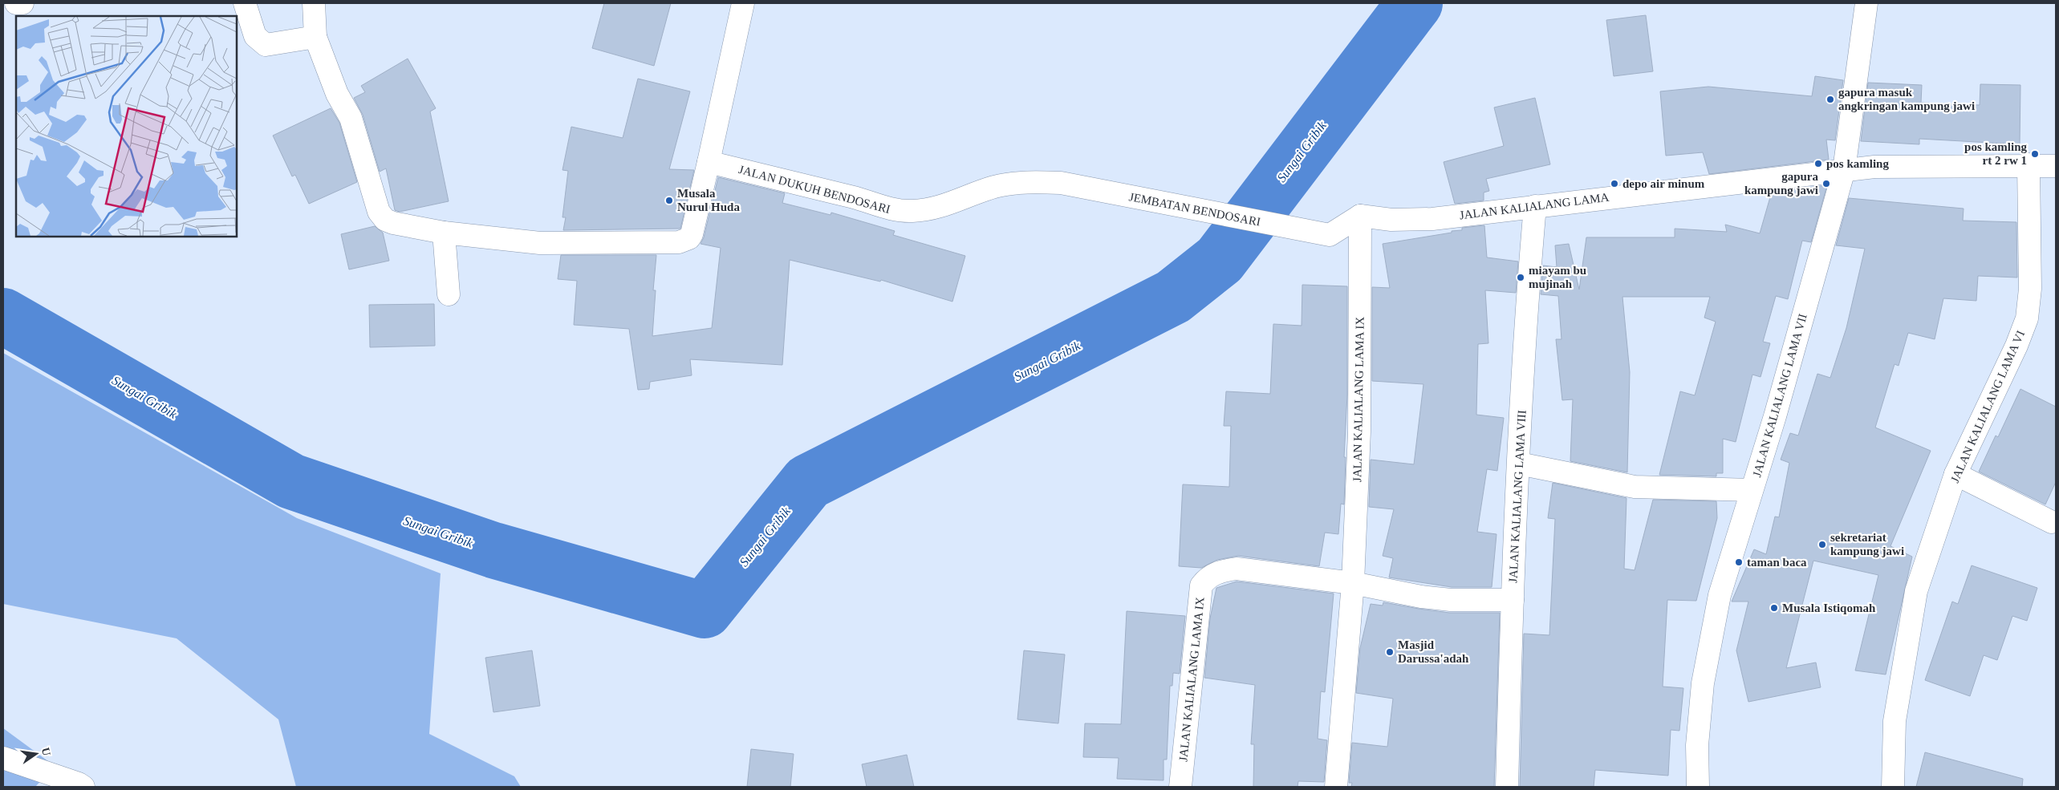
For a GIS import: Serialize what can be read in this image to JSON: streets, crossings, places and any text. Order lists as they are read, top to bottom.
{
  "streets": {
    "street": [
      "JALAN DUKUH BENDOSARI",
      "JALAN KALIALANG LAMA",
      "JEMBATAN BENDOSARI",
      "JALAN KALIALANG LAMA VII",
      "JALAN KALIALANG LAMA IX",
      "JALAN KALIALANG LAMA VI",
      "JALAN KALIALANG LAMA VIII"
    ]
  },
  "crossings": [
    ["JALAN DUKUH BENDOSARI", "JEMBATAN BENDOSARI"],
    ["JALAN KALIALANG LAMA", "JEMBATAN BENDOSARI"],
    ["JALAN KALIALANG LAMA", "JALAN KALIALANG LAMA VII"],
    ["JALAN KALIALANG LAMA", "JALAN KALIALANG LAMA IX"],
    ["JALAN KALIALANG LAMA", "JALAN KALIALANG LAMA VI"],
    ["JALAN KALIALANG LAMA", "JALAN KALIALANG LAMA VIII"],
    ["JEMBATAN BENDOSARI", "JALAN KALIALANG LAMA IX"]
  ],
  "water": ["Sungai Gribik"],
  "places": [
    "gapura masuk angkringan kampung jawi",
    "pos kamling rt 2 rw 1",
    "pos kamling",
    "depo air minum",
    "gapura kampung jawi",
    "Musala Nurul Huda",
    "miayam bu mujinah",
    "sekretariat kampung jawi",
    "taman baca",
    "Musala Istiqomah",
    "Masjid Darussa'adah"
  ],
  "north": "right"
}
